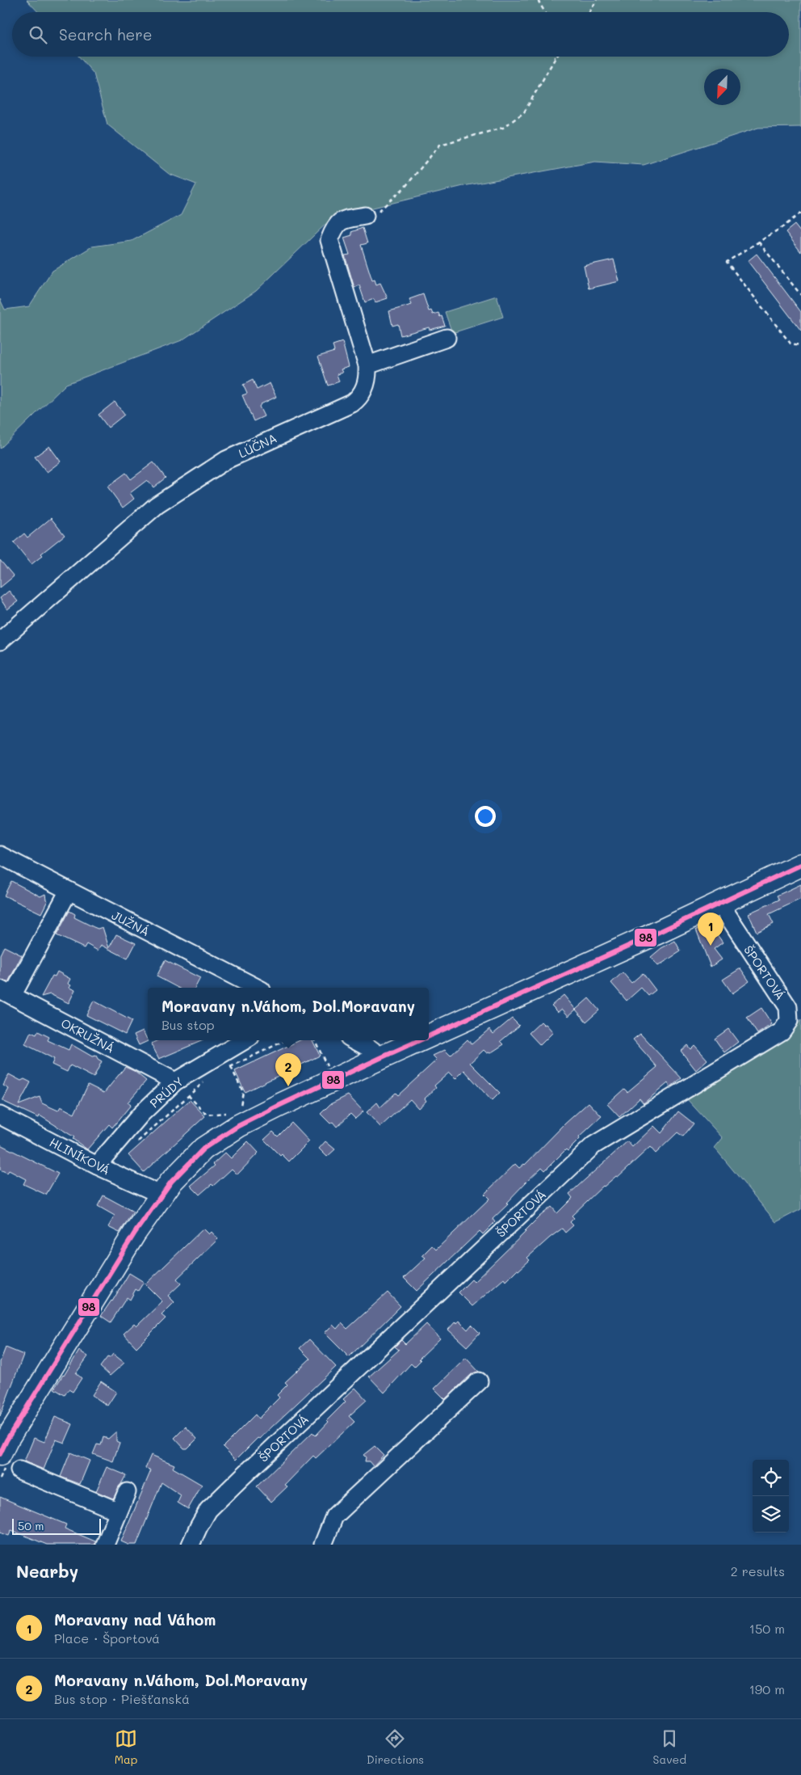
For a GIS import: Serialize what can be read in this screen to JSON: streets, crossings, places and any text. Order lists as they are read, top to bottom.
{
  "streets": {
    "street": [
      "LÚČNA",
      "JUŽNÁ",
      "ŠPORTOVÁ",
      "OKRUŽNÁ",
      "PRÚDY",
      "HLINÍKOVÁ"
    ]
  },
  "crossings": [
    ["OKRUŽNÁ", "PRÚDY"],
    ["PRÚDY", "HLINÍKOVÁ"]
  ],
  "lines": ["transit line 98"],
  "scale_bar": "50 m",
  "north": "bottom left",
  "page": {
    "search": "Search here",
    "pins": ["1", "2"],
    "popup": ["Moravany n.Váhom, Dol.Moravany", "Bus stop"],
    "scale": "50 m",
    "heading": ["Nearby", "2 results"],
    "list": [
      {
        "mark": "1",
        "name": "Moravany nad Váhom",
        "note": "Place · Športová",
        "value": "150 m"
      },
      {
        "mark": "2",
        "name": "Moravany n.Váhom, Dol.Moravany",
        "note": "Bus stop · Piešťanská",
        "value": "190 m"
      }
    ],
    "nav": ["Map", "Directions", "Saved"]
  }
}
